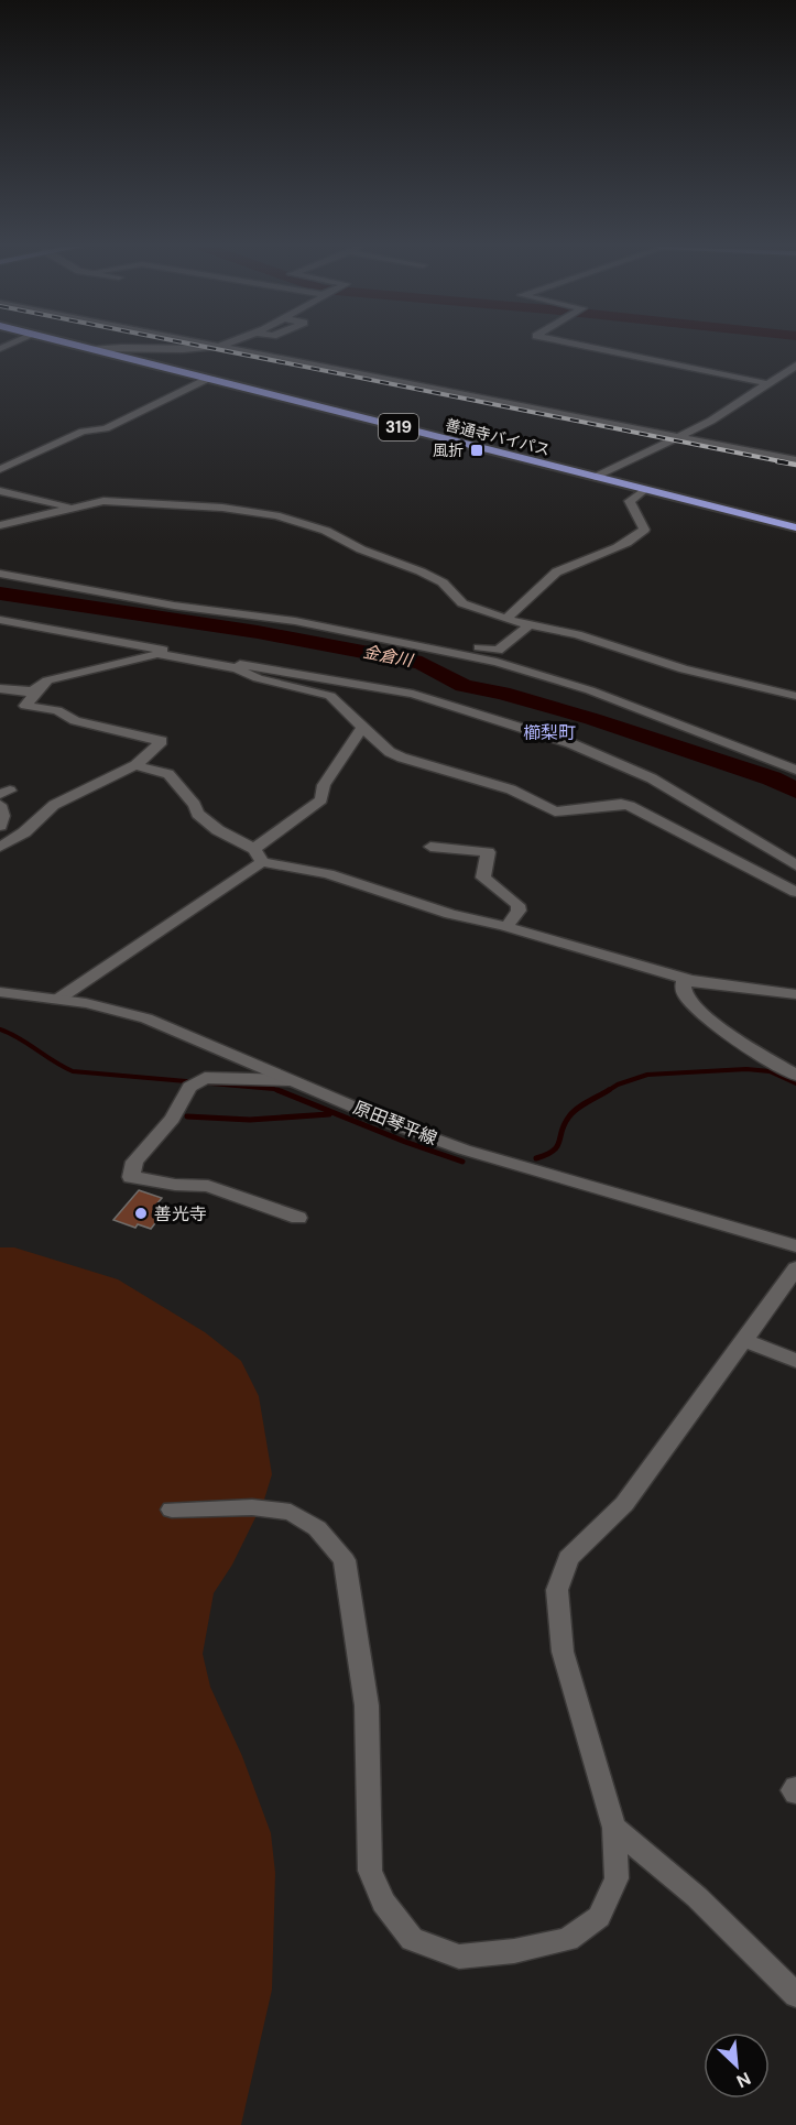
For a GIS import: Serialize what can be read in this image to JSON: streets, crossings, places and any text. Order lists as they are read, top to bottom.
{
  "streets": {
    "highway": ["319", "善通寺バイパス"],
    "street": ["原田琴平線"]
  },
  "districts": ["櫛梨町"],
  "water": ["金倉川"],
  "places": {
    "transit": ["風折"],
    "other": ["善光寺"]
  },
  "north": "bottom right"
}
